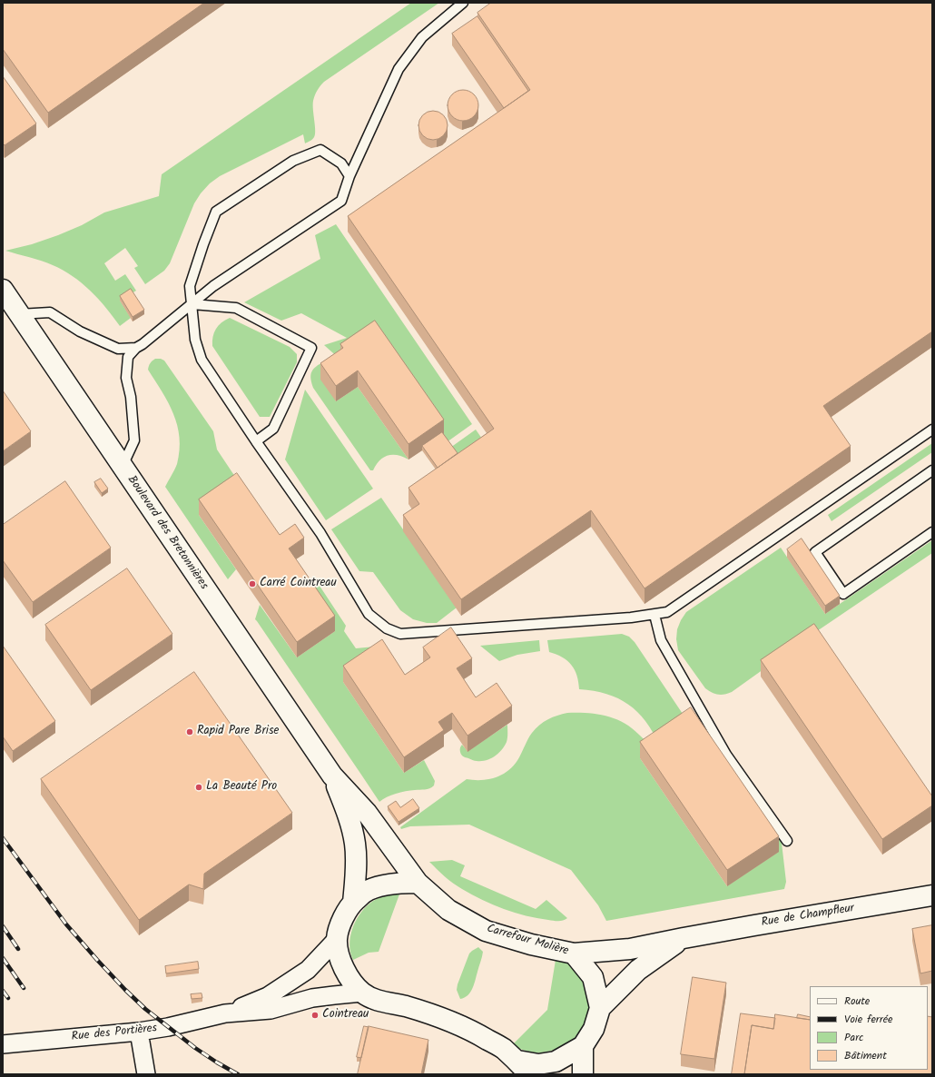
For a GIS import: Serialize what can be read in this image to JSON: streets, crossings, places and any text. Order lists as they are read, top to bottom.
{
  "streets": {
    "street": [
      "Boulevard des Bretonnières",
      "Rue de Champfleur",
      "Carrefour Molière",
      "Rue des Portières"
    ]
  },
  "crossings": [
    ["Boulevard des Bretonnières", "Carrefour Molière"],
    ["Rue de Champfleur", "Carrefour Molière"]
  ],
  "places": [
    "Carré Cointreau",
    "Rapid Pare Brise",
    "La Beauté Pro",
    "Cointreau"
  ],
  "legend": [
    "Route",
    "Voie ferrée",
    "Parc",
    "Bâtiment"
  ]
}
